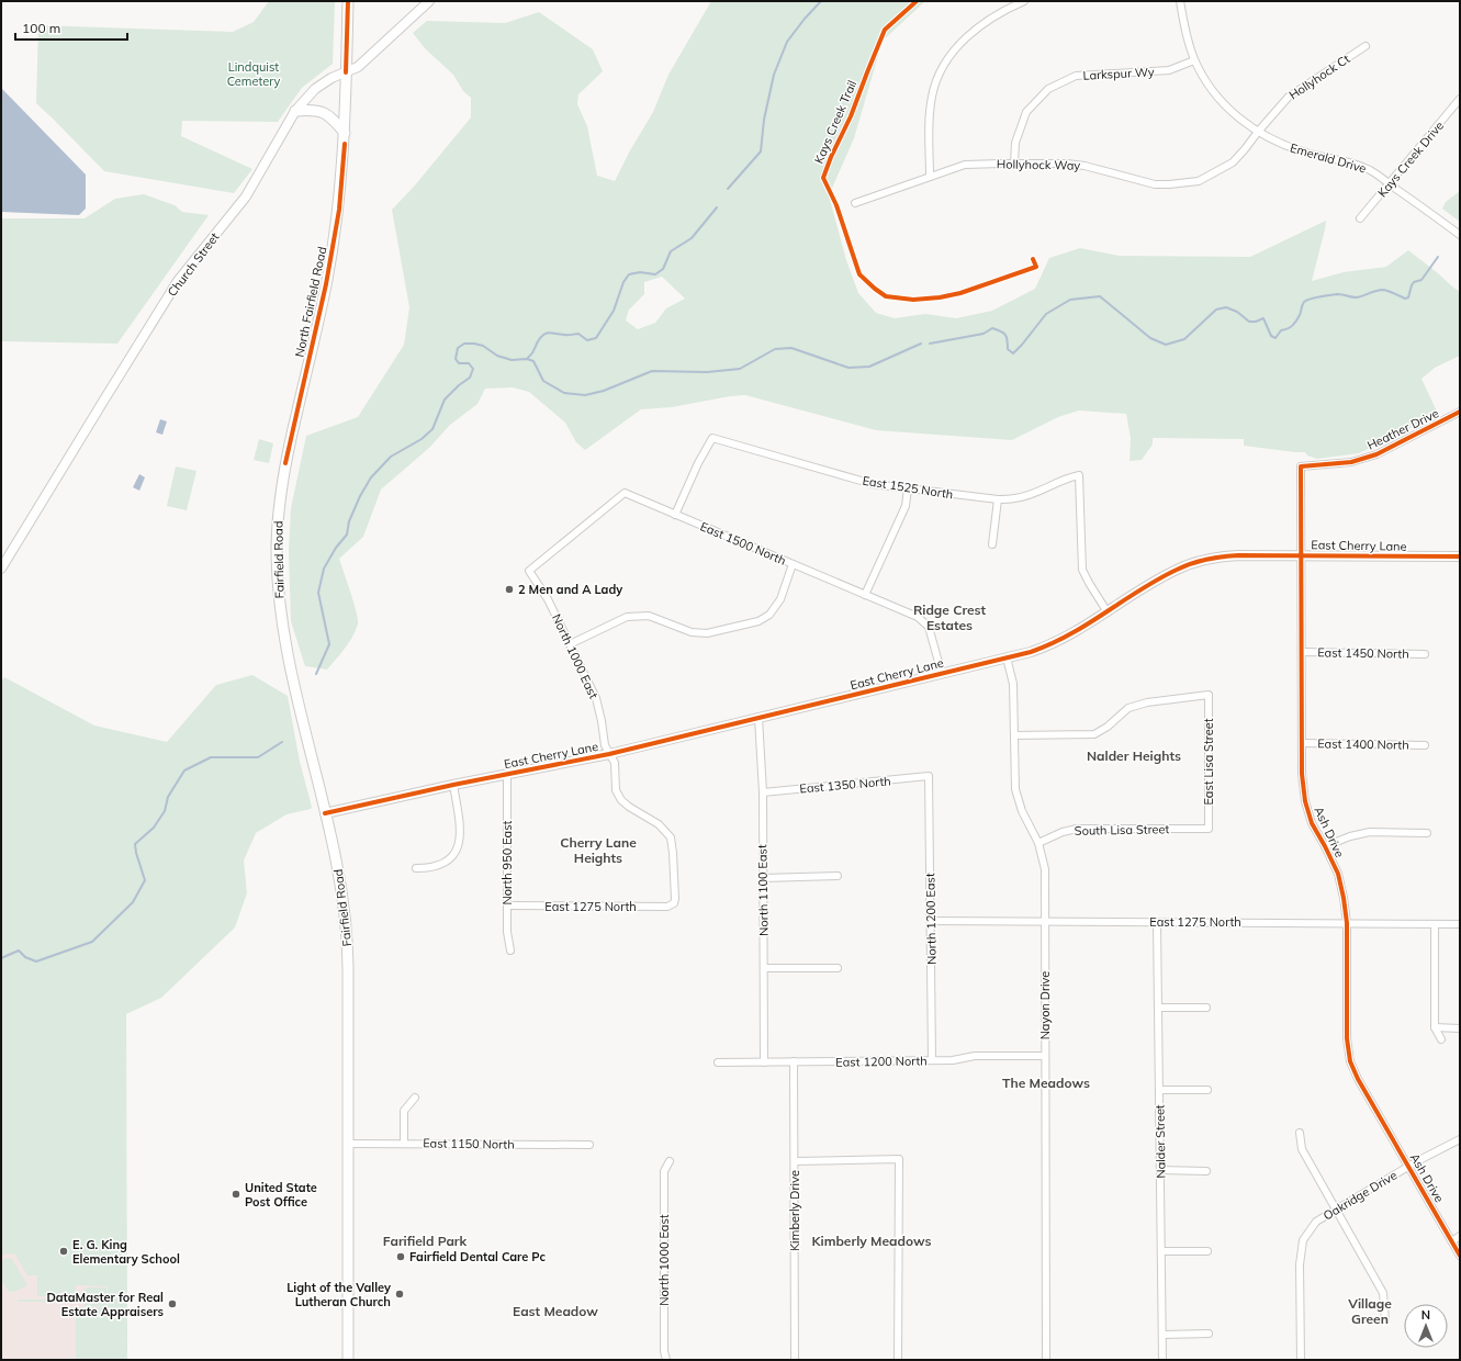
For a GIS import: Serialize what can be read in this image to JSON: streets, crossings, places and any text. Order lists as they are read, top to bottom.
{
  "streets": {
    "main road": ["North Fairfield Road", "Fairfield Road"],
    "street": [
      "Larkspur Wy",
      "Hollyhock Ct",
      "Emerald Drive",
      "Kays Creek Drive",
      "Hollyhock Way",
      "Church Street",
      "Heather Drive",
      "East 1525 North",
      "East 1500 North",
      "East Cherry Lane",
      "East 1450 North",
      "North 1000 East",
      "East 1400 North",
      "East Lisa Street",
      "East 1350 North",
      "South Lisa Street",
      "Ash Drive",
      "North 950 East",
      "North 1100 East",
      "East 1275 North",
      "North 1200 East",
      "Nayon Drive",
      "East 1200 North",
      "Nalder Street",
      "East 1150 North",
      "Oakridge Drive",
      "Kimberly Drive"
    ],
    "cycle path": ["Kays Creek Trail"]
  },
  "crossings": [
    ["Larkspur Wy", "Emerald Drive"],
    ["Larkspur Wy", "Hollyhock Way"],
    ["Hollyhock Ct", "Emerald Drive"],
    ["Hollyhock Ct", "Hollyhock Way"],
    ["Emerald Drive", "Kays Creek Drive"],
    ["Emerald Drive", "Hollyhock Way"],
    ["Church Street", "North Fairfield Road"],
    ["North Fairfield Road", "Fairfield Road"],
    ["Heather Drive", "Ash Drive"],
    ["East 1525 North", "East 1500 North"],
    ["East 1525 North", "East Cherry Lane"],
    ["East 1500 North", "East Cherry Lane"],
    ["East 1500 North", "North 1000 East"],
    ["East Cherry Lane", "Fairfield Road"],
    ["East Cherry Lane", "North 1000 East"],
    ["East Cherry Lane", "Ash Drive"],
    ["East Cherry Lane", "North 950 East"],
    ["East Cherry Lane", "North 1100 East"],
    ["East Cherry Lane", "Nayon Drive"],
    ["Fairfield Road", "East 1150 North"],
    ["East 1450 North", "Ash Drive"],
    ["North 1000 East", "East 1275 North"],
    ["East 1400 North", "Ash Drive"],
    ["East Lisa Street", "South Lisa Street"],
    ["East Lisa Street", "Nayon Drive"],
    ["East 1350 North", "North 1100 East"],
    ["East 1350 North", "North 1200 East"],
    ["South Lisa Street", "Nayon Drive"],
    ["Ash Drive", "East 1275 North"],
    ["Ash Drive", "Oakridge Drive"],
    ["North 950 East", "East 1275 North"],
    ["North 1100 East", "East 1200 North"],
    ["East 1275 North", "North 1200 East"],
    ["East 1275 North", "Nayon Drive"],
    ["East 1275 North", "Nalder Street"],
    ["North 1200 East", "East 1200 North"],
    ["Nayon Drive", "East 1200 North"],
    ["East 1200 North", "Kimberly Drive"]
  ],
  "districts": [
    "Ridge Crest Estates",
    "Nalder Heights",
    "Cherry Lane Heights",
    "The Meadows",
    "Farifield Park",
    "Kimberly Meadows",
    "Village Green",
    "East Meadow"
  ],
  "parks": ["Lindquist Cemetery"],
  "places": [
    "2 Men and A Lady",
    "United State Post Office",
    "E. G. King Elementary School",
    "Fairfield Dental Care Pc",
    "Light of the Valley Lutheran Church",
    "DataMaster for Real Estate Appraisers"
  ],
  "scale_bar": "100 m",
  "north": "top"
}
